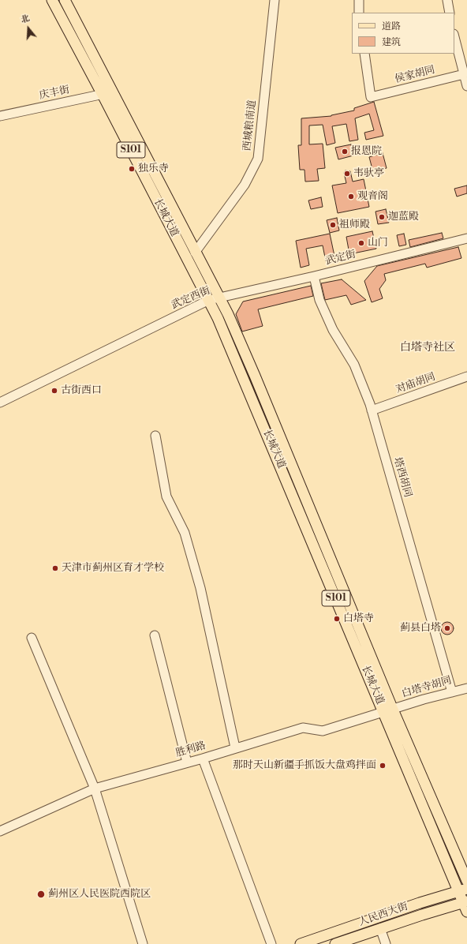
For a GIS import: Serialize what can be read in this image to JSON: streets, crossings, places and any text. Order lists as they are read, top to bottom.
{
  "streets": {
    "main road": ["S101", "长城大道", "人民西大街"],
    "street": [
      "侯家胡同",
      "庆丰街",
      "西城粮南道",
      "武定街",
      "武定西街",
      "对庙胡同",
      "塔西胡同",
      "白塔寺胡同",
      "胜利路"
    ]
  },
  "crossings": [
    ["庆丰街", "长城大道"],
    ["西城粮南道", "长城大道"],
    ["长城大道", "武定街"],
    ["长城大道", "武定西街"],
    ["长城大道", "白塔寺胡同"],
    ["长城大道", "胜利路"],
    ["长城大道", "人民西大街"],
    ["武定街", "武定西街"],
    ["武定街", "塔西胡同"],
    ["对庙胡同", "塔西胡同"],
    ["塔西胡同", "白塔寺胡同"],
    ["白塔寺胡同", "胜利路"]
  ],
  "districts": ["白塔寺社区"],
  "places": [
    "报恩院",
    "独乐寺",
    "韦驮亭",
    "观音阁",
    "迦蓝殿",
    "祖师殿",
    "山门",
    "古街西口",
    "天津市蓟州区育才学校",
    "白塔寺",
    "蓟县白塔",
    "那时天山新疆手抓饭大盘鸡拌面",
    "蓟州区人民医院西院区"
  ],
  "legend": ["道路", "建筑"],
  "north": "top"
}
